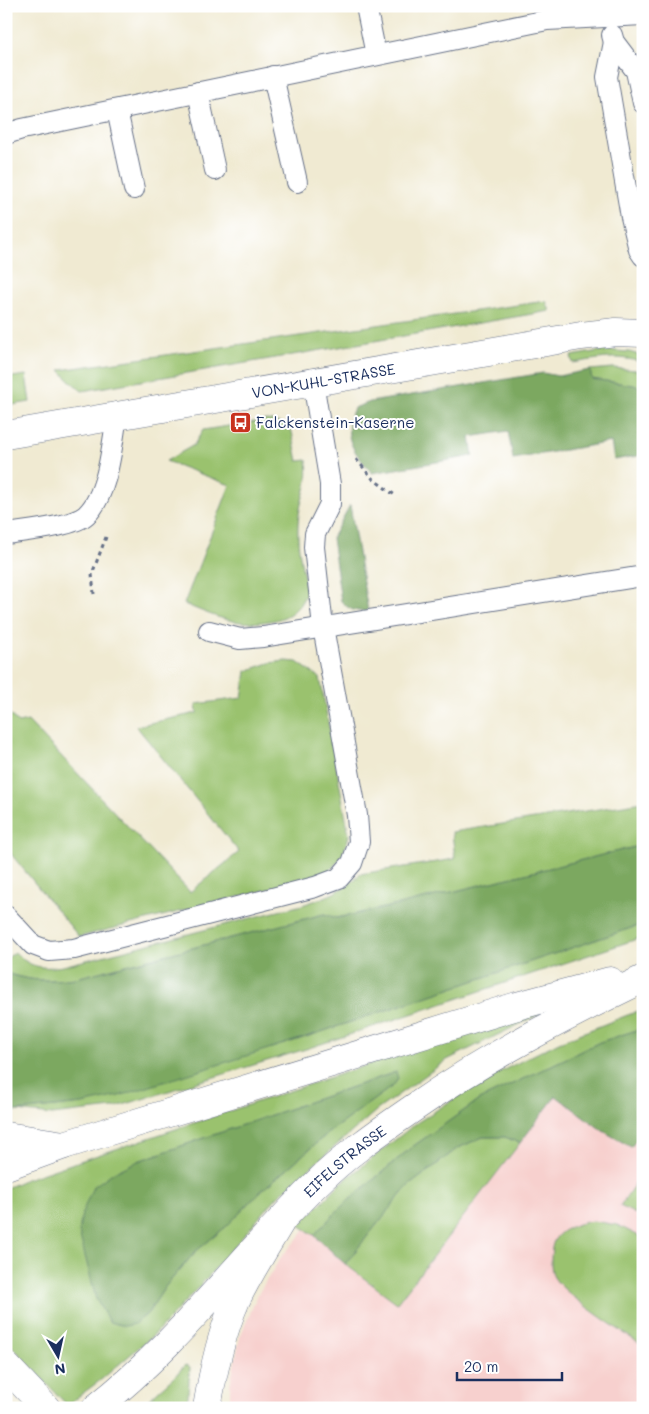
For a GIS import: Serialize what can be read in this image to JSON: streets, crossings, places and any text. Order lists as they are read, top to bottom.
{
  "streets": {
    "main road": ["VON-KUHL-STRASSE", "EIFELSTRASSE"]
  },
  "places": {
    "bus stop": ["Falckenstein-Kaserne"]
  },
  "scale_bar": "20 m",
  "north": "bottom"
}
